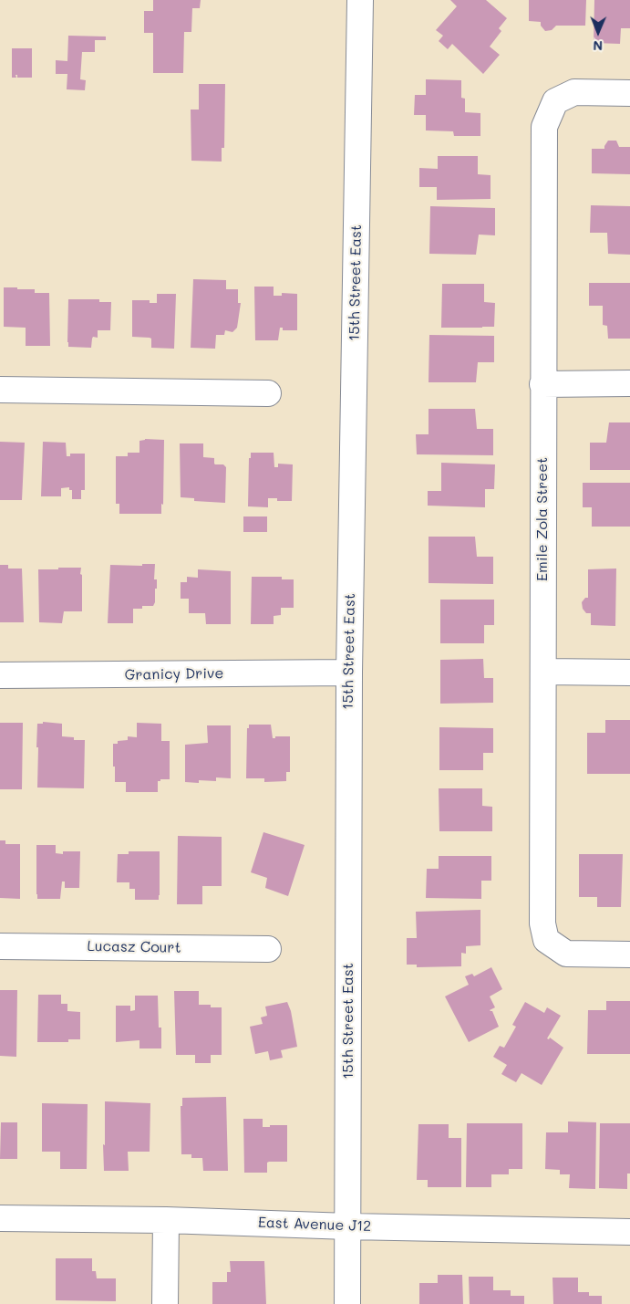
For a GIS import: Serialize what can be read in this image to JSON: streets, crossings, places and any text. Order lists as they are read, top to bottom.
{
  "streets": {
    "street": [
      "15th Street East",
      "Emile Zola Street",
      "Granicy Drive",
      "Lucasz Court",
      "East Avenue J12"
    ]
  },
  "crossings": [
    ["15th Street East", "Granicy Drive"],
    ["15th Street East", "East Avenue J12"]
  ],
  "north": "bottom"
}
